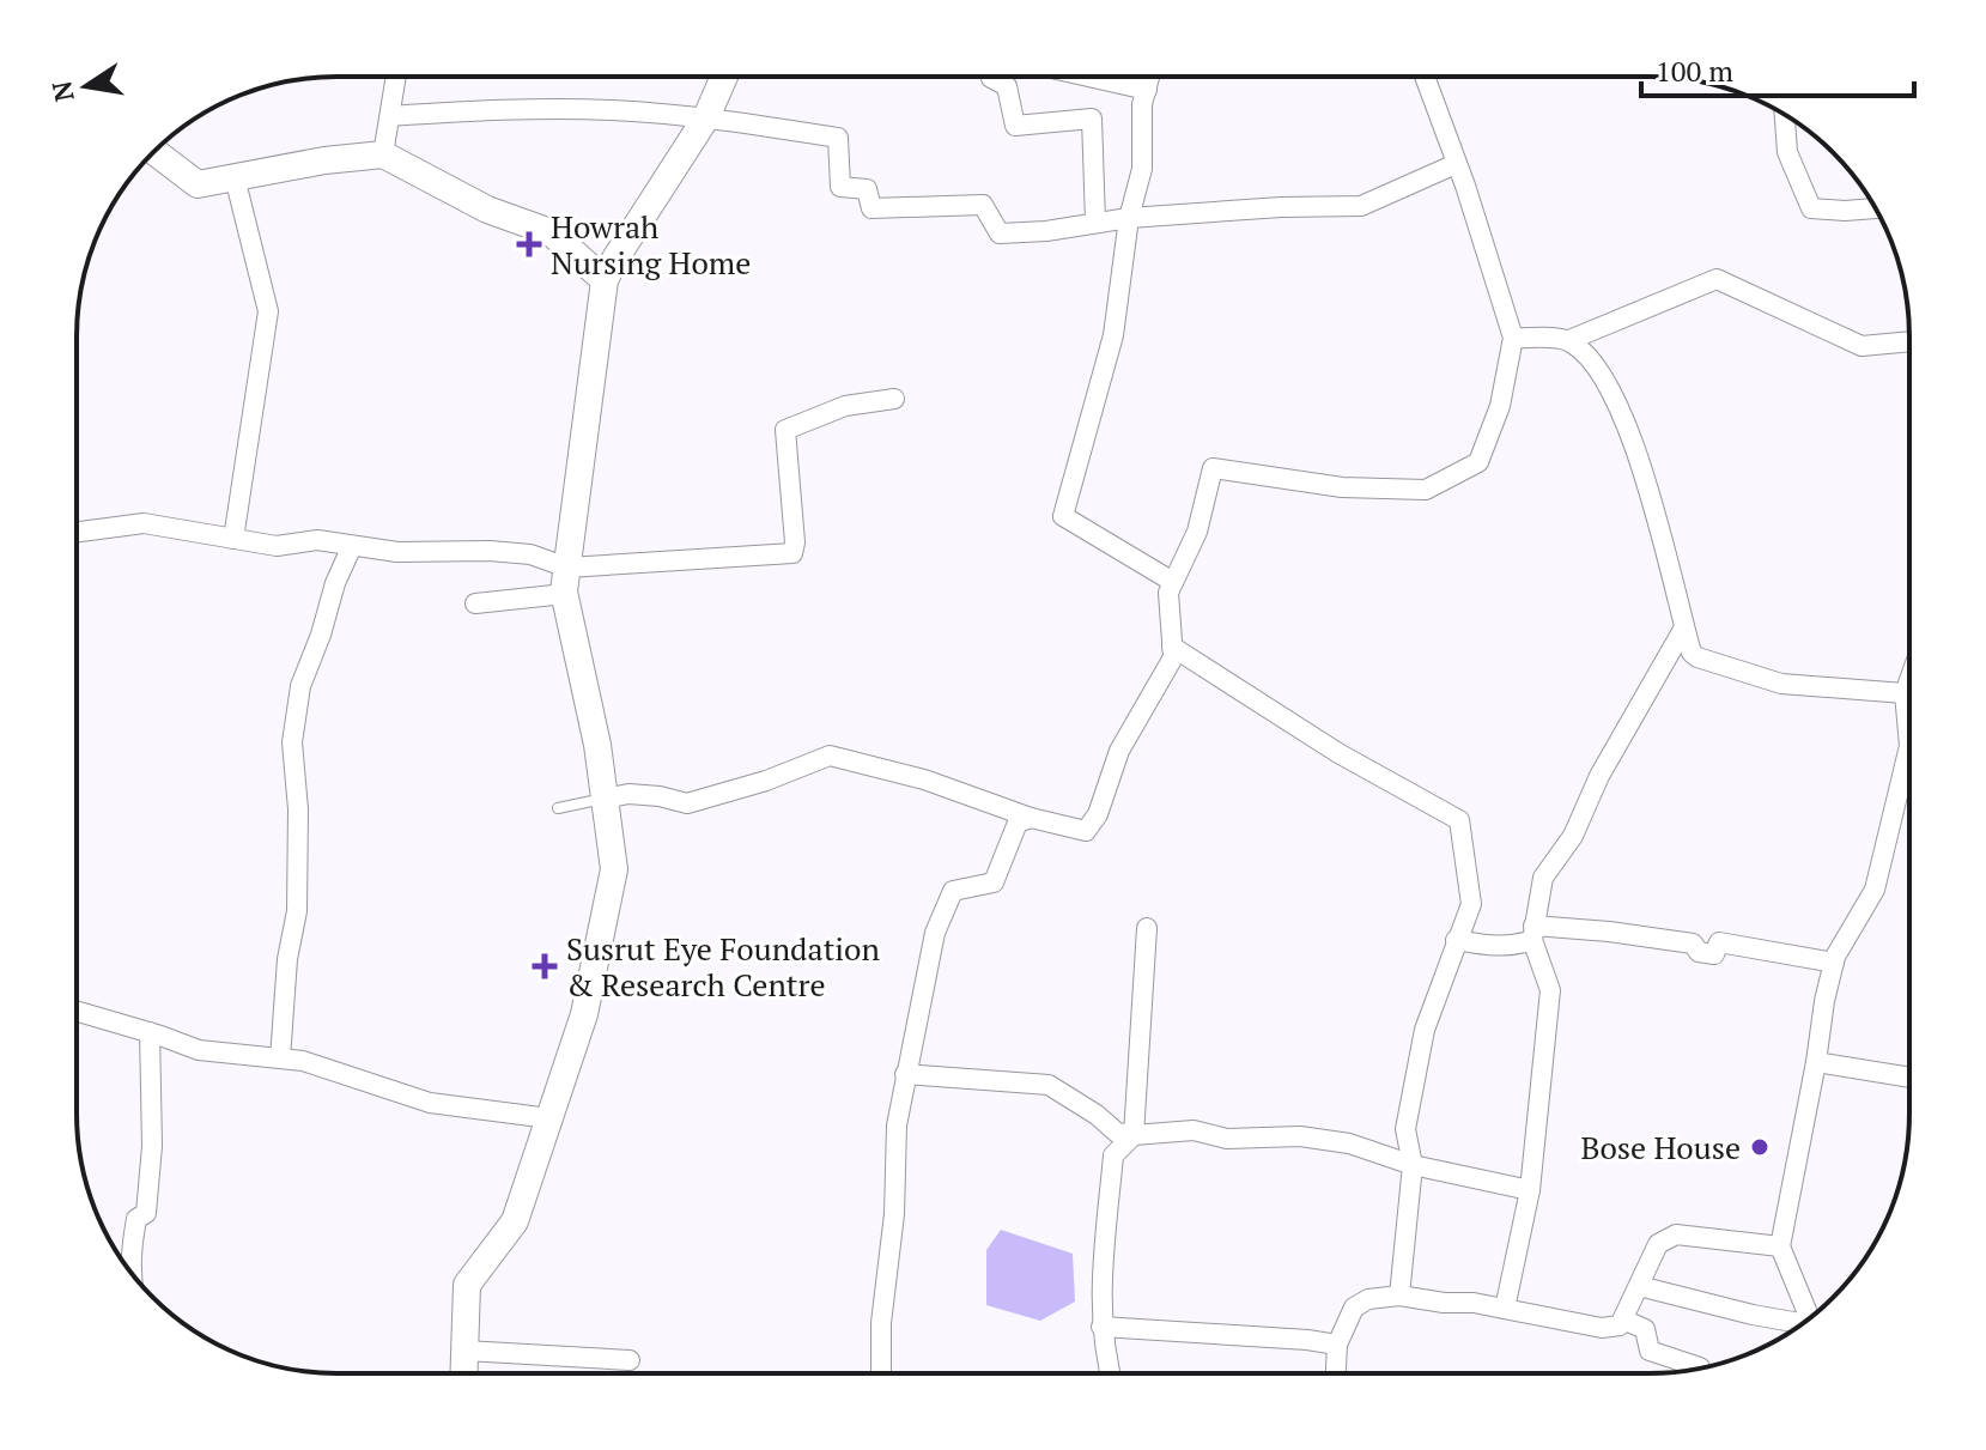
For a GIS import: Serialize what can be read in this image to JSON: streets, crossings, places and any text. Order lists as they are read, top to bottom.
{
  "places": {
    "health": ["Howrah Nursing Home", "Susrut Eye Foundation & Research Centre"],
    "other": ["Bose House"]
  },
  "scale_bar": "100 m",
  "north": "left"
}
